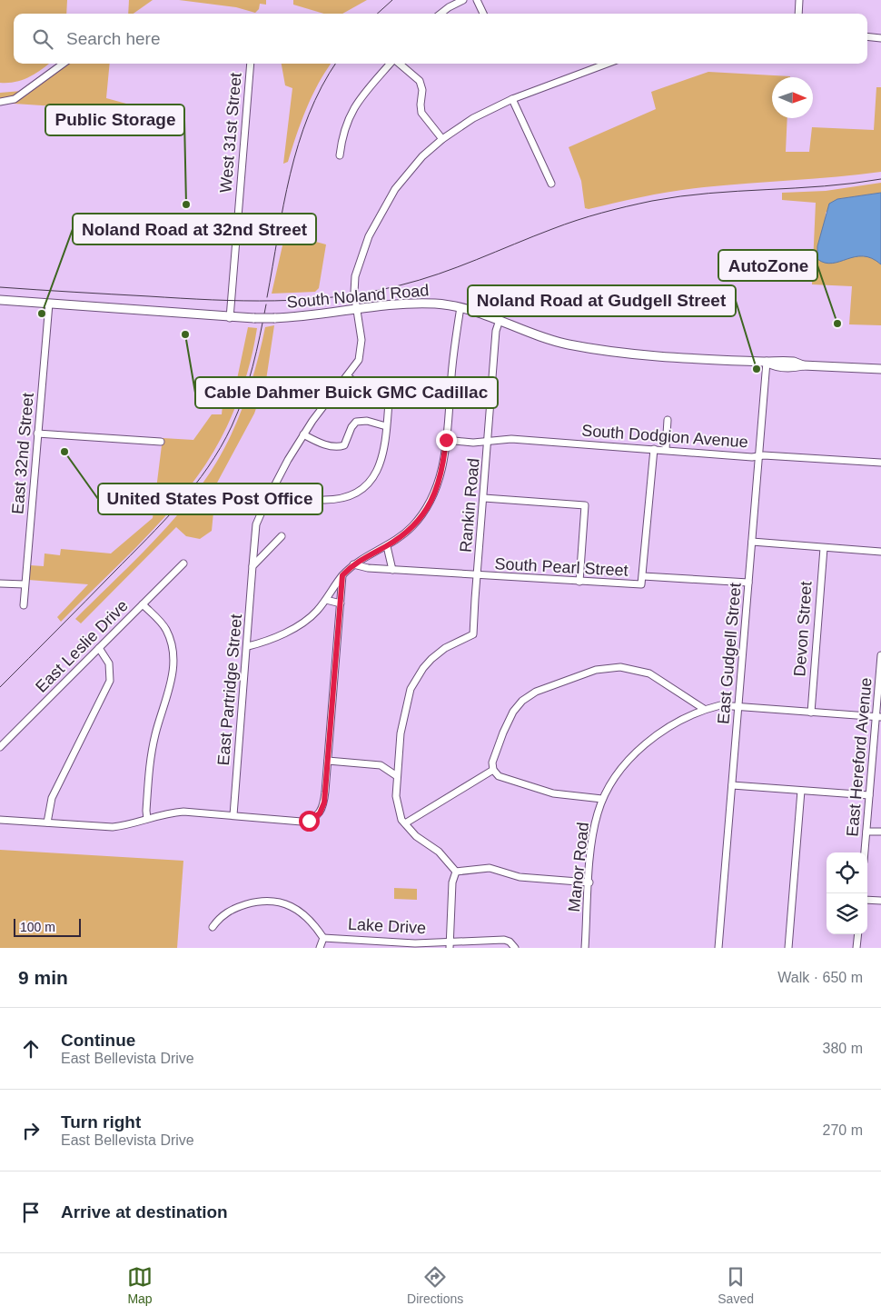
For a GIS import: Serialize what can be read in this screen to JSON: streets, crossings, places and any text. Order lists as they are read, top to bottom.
{
  "streets": {
    "main road": ["South Noland Road"],
    "street": [
      "West 31st Street",
      "South Dodgion Avenue",
      "East 32nd Street",
      "Rankin Road",
      "South Pearl Street",
      "Devon Street",
      "East Leslie Drive",
      "East Gudgell Street",
      "East Partridge Street",
      "East Hereford Avenue",
      "Manor Road",
      "Lake Drive"
    ]
  },
  "crossings": [
    ["West 31st Street", "South Noland Road"],
    ["South Noland Road", "East 32nd Street"],
    ["South Noland Road", "Rankin Road"],
    ["South Noland Road", "East Gudgell Street"],
    ["South Noland Road", "East Partridge Street"],
    ["South Dodgion Avenue", "Rankin Road"],
    ["South Dodgion Avenue", "East Gudgell Street"],
    ["Rankin Road", "South Pearl Street"],
    ["South Pearl Street", "East Gudgell Street"],
    ["Devon Street", "Manor Road"],
    ["East Gudgell Street", "Manor Road"],
    ["East Hereford Avenue", "Manor Road"]
  ],
  "places": [
    "Public Storage",
    "Noland Road at 32nd Street",
    "AutoZone",
    "Cable Dahmer Buick GMC Cadillac",
    "Noland Road at Gudgell Street",
    "United States Post Office"
  ],
  "scale_bar": "100 m",
  "north": "right",
  "page": {
    "search": "Search here",
    "scale": "100 m",
    "heading": ["9 min", "Walk · 650 m"],
    "list": [
      ["Continue", "East Bellevista Drive", "380 m"],
      ["Turn right", "East Bellevista Drive", "270 m"],
      "Arrive at destination"
    ],
    "nav": ["Map", "Directions", "Saved"]
  }
}
